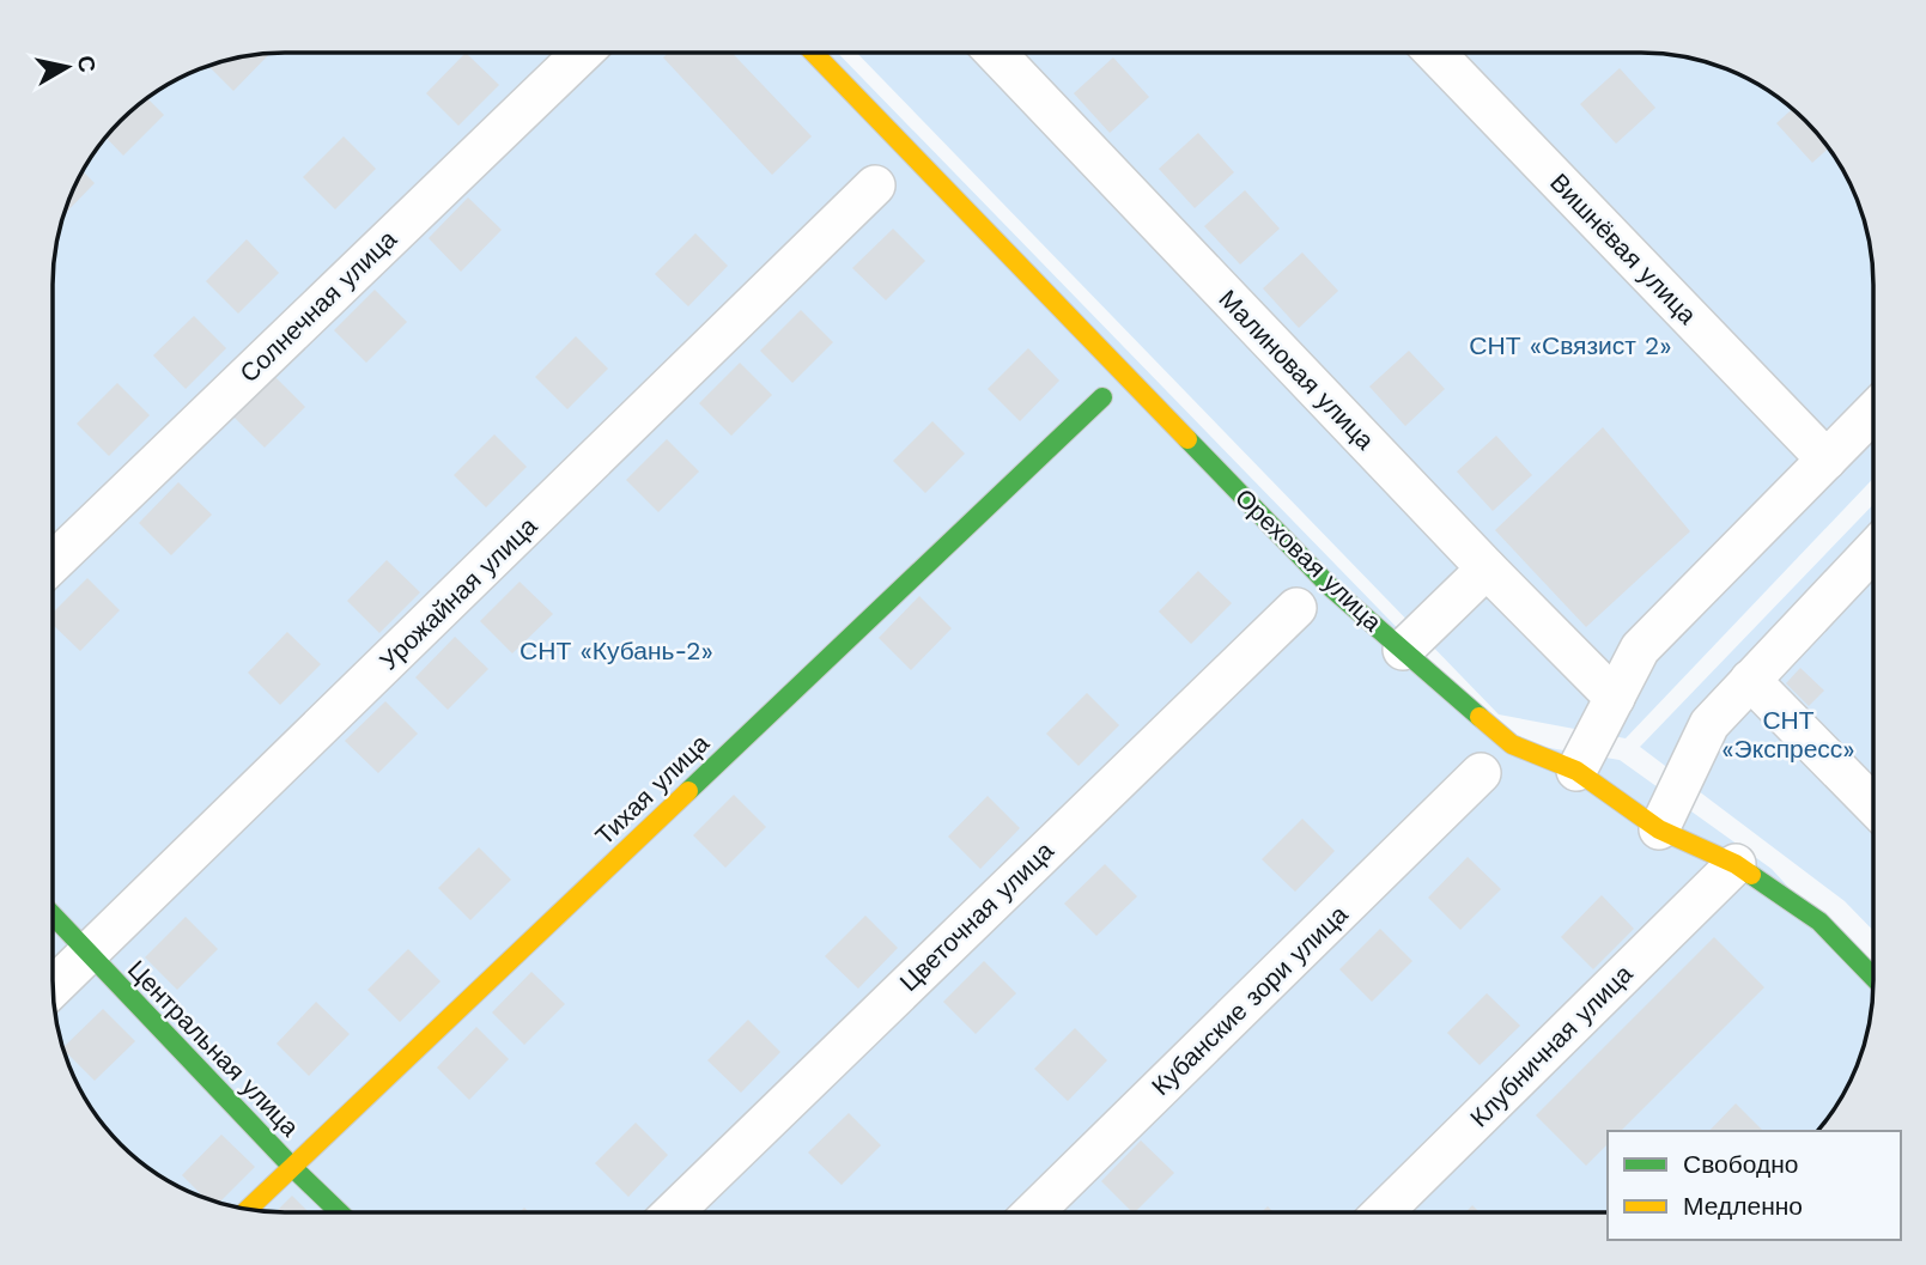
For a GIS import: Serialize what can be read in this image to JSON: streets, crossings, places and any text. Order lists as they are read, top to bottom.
{
  "streets": {
    "street": [
      "Вишнёвая улица",
      "Солнечная улица",
      "Малиновая улица",
      "Ореховая улица",
      "Урожайная улица",
      "Тихая улица",
      "Цветочная улица",
      "Кубанские зори улица",
      "Клубничная улица",
      "Центральная улица"
    ]
  },
  "crossings": [
    ["Ореховая улица", "Клубничная улица"],
    ["Урожайная улица", "Центральная улица"],
    ["Тихая улица", "Центральная улица"]
  ],
  "parks": ["СНТ «Связист 2»", "СНТ «Кубань-2»", "СНТ «Экспресс»"],
  "legend": ["Свободно", "Медленно"],
  "north": "right"
}
